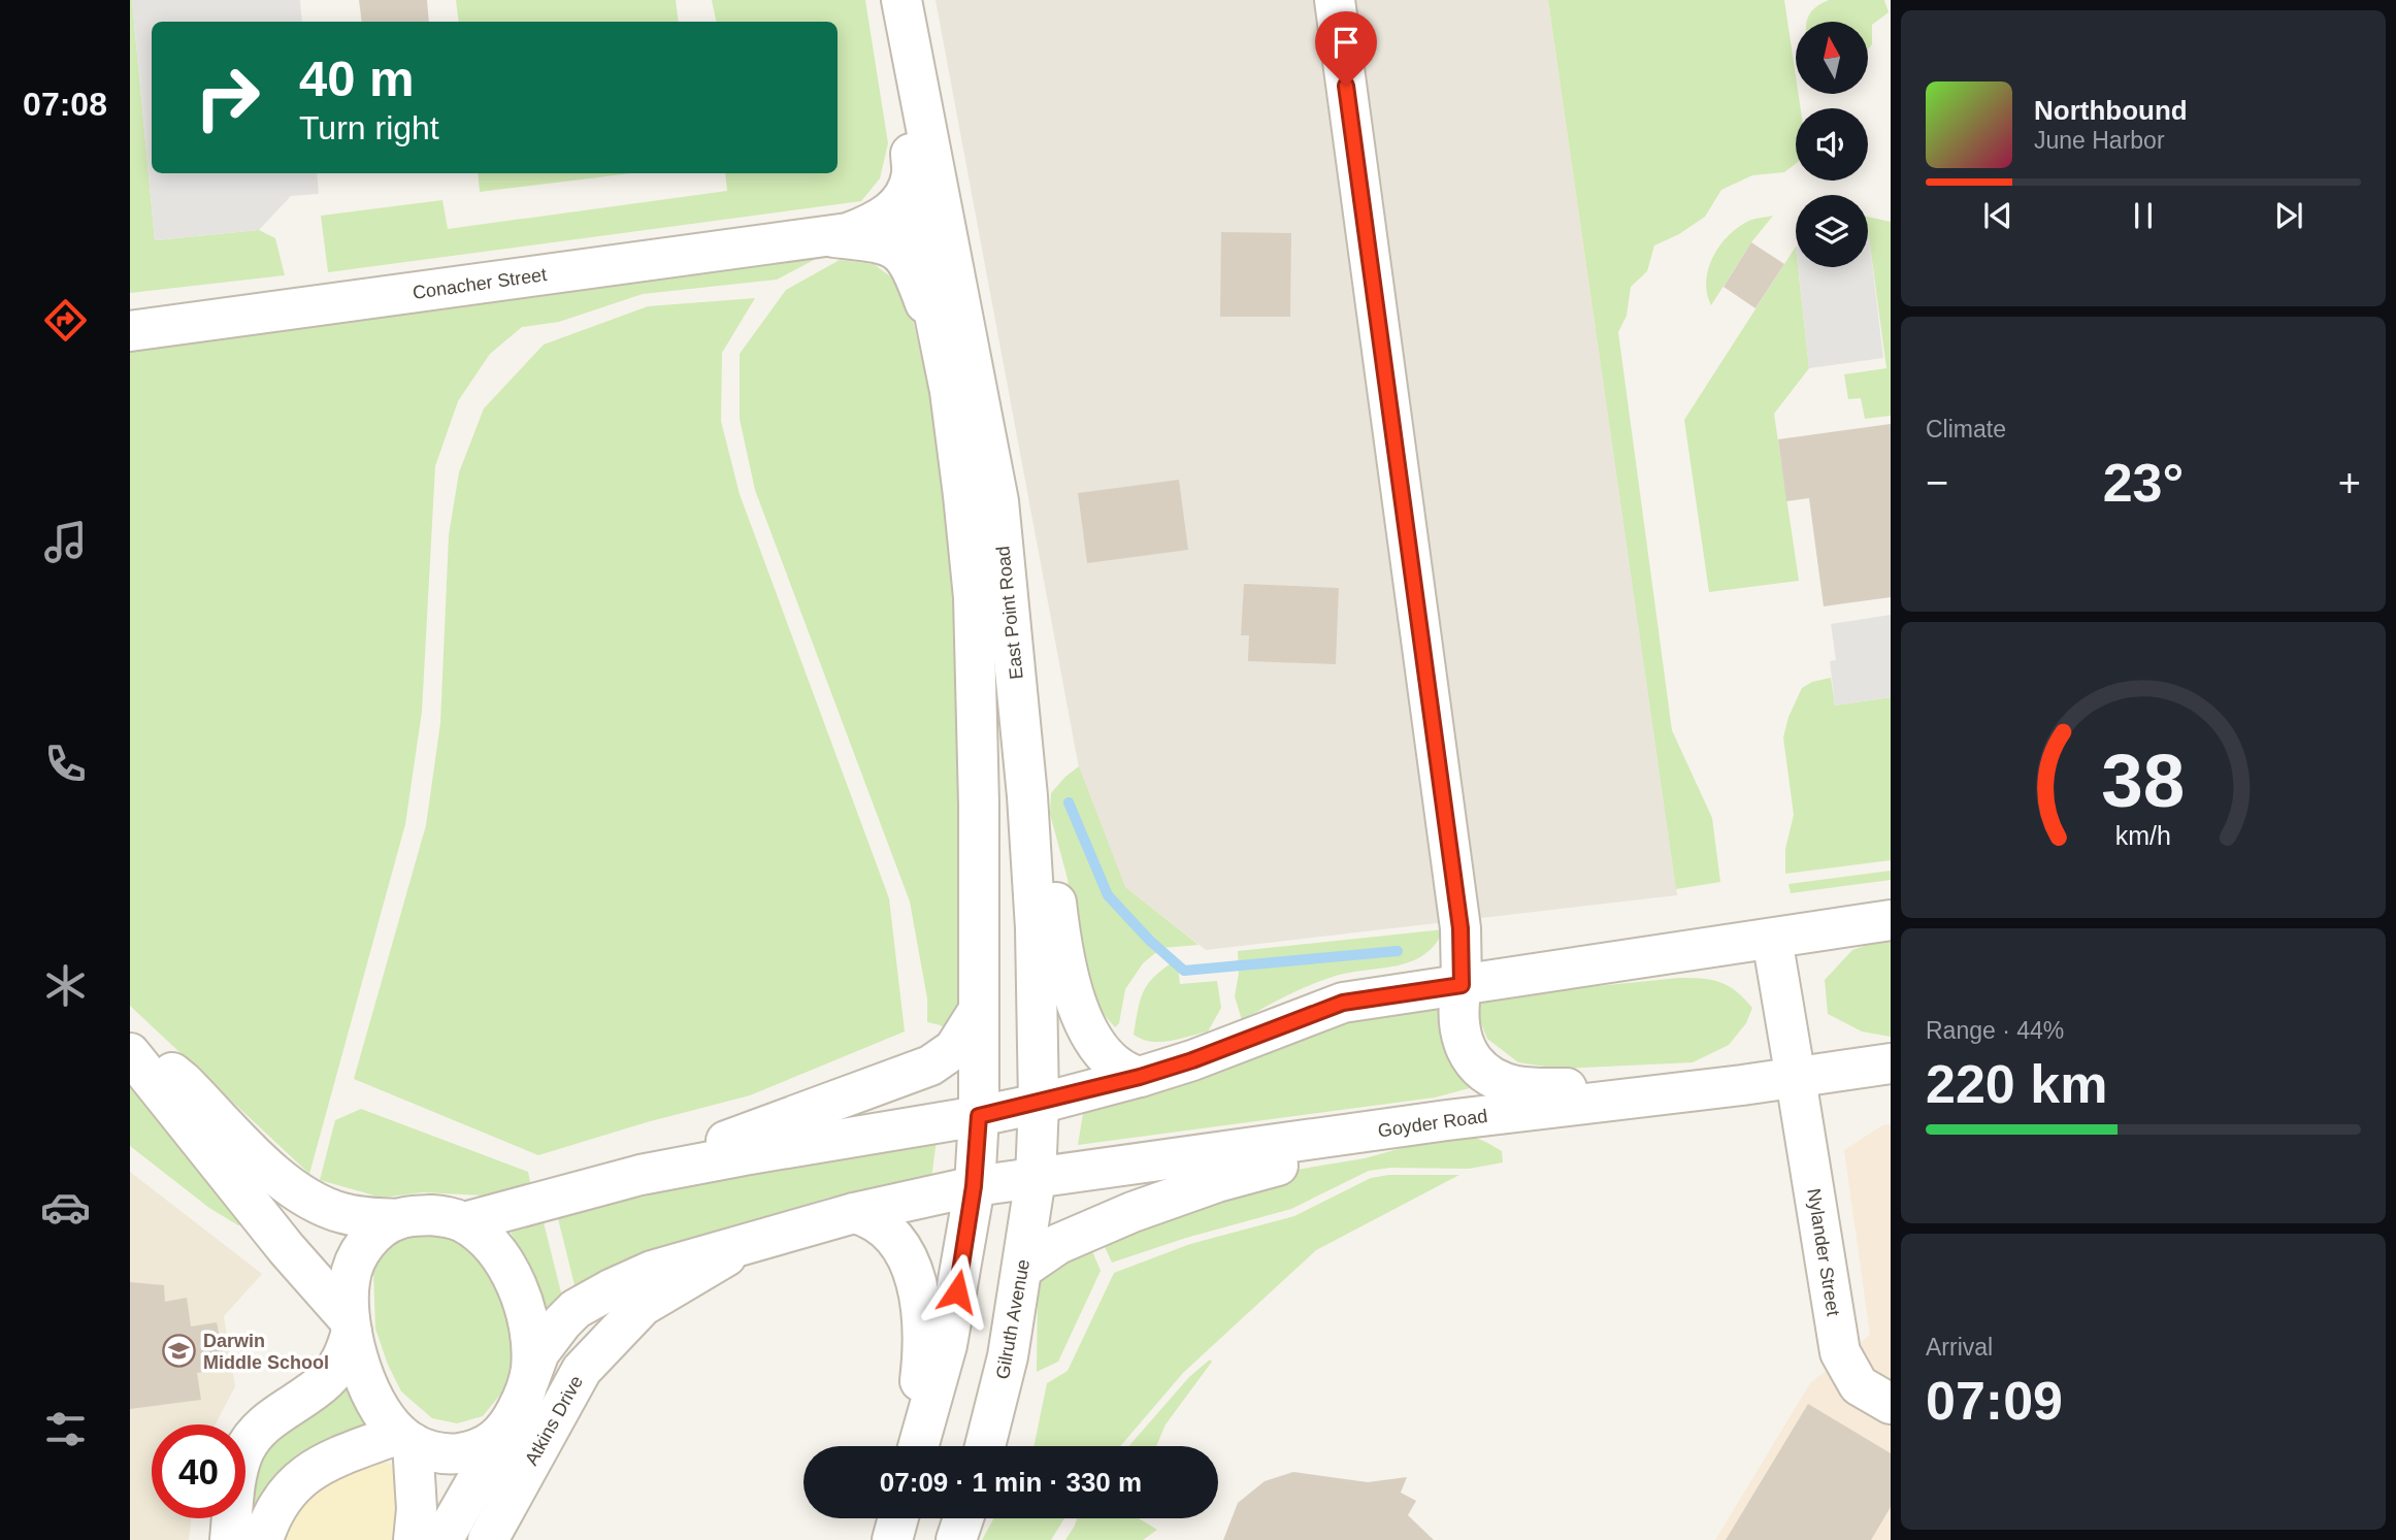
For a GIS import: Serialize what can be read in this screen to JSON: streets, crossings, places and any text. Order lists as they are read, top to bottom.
{
  "streets": {
    "street": [
      "Conacher Street",
      "East Point Road",
      "Goyder Road",
      "Nylander Street",
      "Gilruth Avenue",
      "Atkins Drive"
    ]
  },
  "crossings": [
    ["Conacher Street", "East Point Road"],
    ["East Point Road", "Goyder Road"],
    ["East Point Road", "Gilruth Avenue"],
    ["Goyder Road", "Nylander Street"],
    ["Goyder Road", "Gilruth Avenue"],
    ["Goyder Road", "Atkins Drive"]
  ],
  "places": {
    "school or university": ["Darwin Middle School"]
  },
  "north": "top",
  "page": {
    "tabs": "07:08",
    "turn": ["40 m", "Turn right"],
    "song": ["Northbound", "June Harbor"],
    "tile": [
      "Climate",
      ["Range · 44%", "220 km"],
      ["Arrival", "07:09"]
    ],
    "heat": ["−", "23°", "+"],
    "limit": "40",
    "trip": "07:09 · 1 min · 330 m",
    "gauge": ["38", "km/h"]
  }
}
